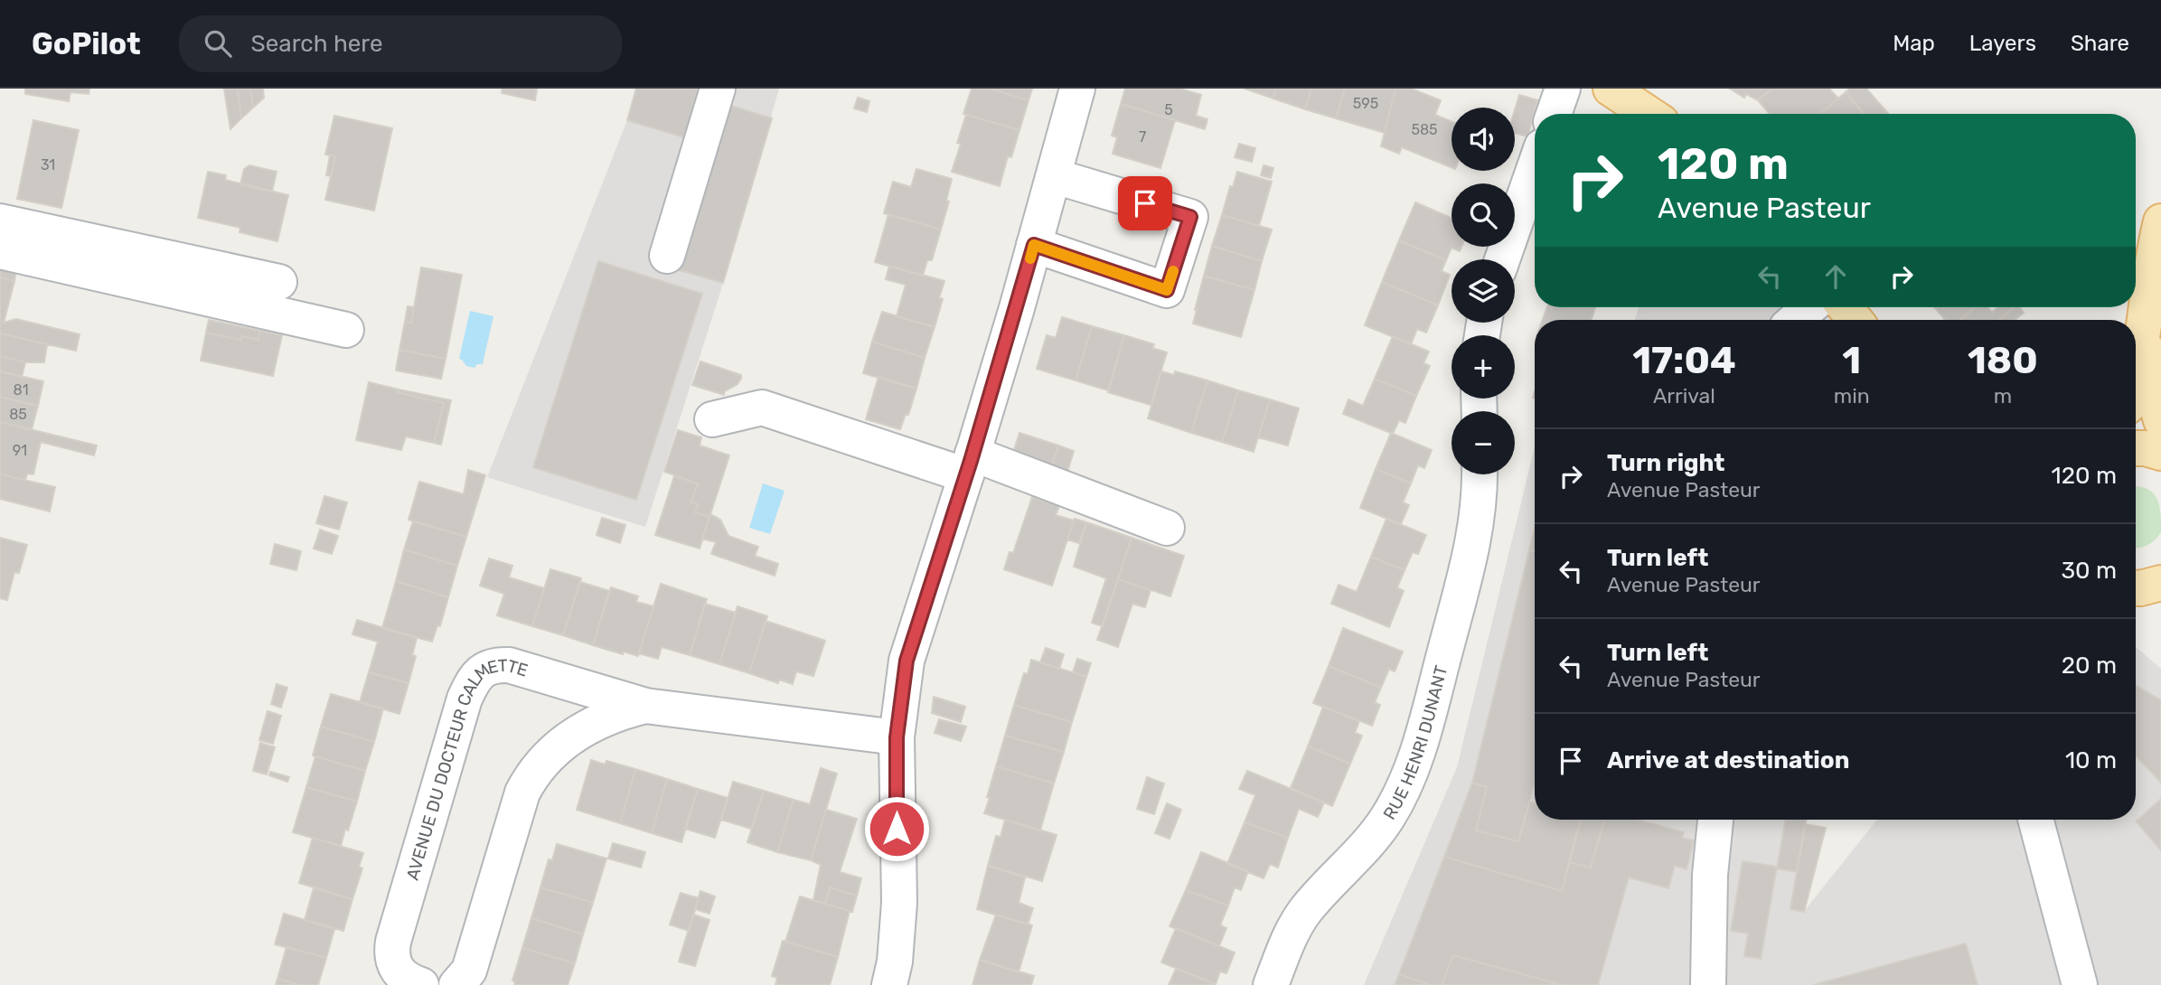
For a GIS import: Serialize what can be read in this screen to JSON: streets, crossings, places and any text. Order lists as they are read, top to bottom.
{
  "streets": {
    "street": ["RUE HENRI DUNANT", "AVENUE DU DOCTEUR CALMETTE"]
  },
  "house_numbers": [
    "595",
    "5",
    "585",
    "7",
    "31",
    "81",
    "85",
    "91"
  ],
  "page": {
    "header": "GoPilot",
    "search": "Search here",
    "nav": ["Map", "Layers", "Share"],
    "map_buttons": ["+", "−"],
    "turn": ["120 m", "Avenue Pasteur"],
    "eta": [
      "17:04",
      "Arrival",
      "1",
      "min",
      "180",
      "m"
    ],
    "list": [
      {
        "name": "Turn right",
        "note": "Avenue Pasteur",
        "value": "120 m"
      },
      {
        "name": "Turn left",
        "note": "Avenue Pasteur",
        "value": "30 m"
      },
      {
        "name": "Turn left",
        "note": "Avenue Pasteur",
        "value": "20 m"
      },
      {
        "name": "Arrive at destination",
        "value": "10 m"
      }
    ]
  }
}
